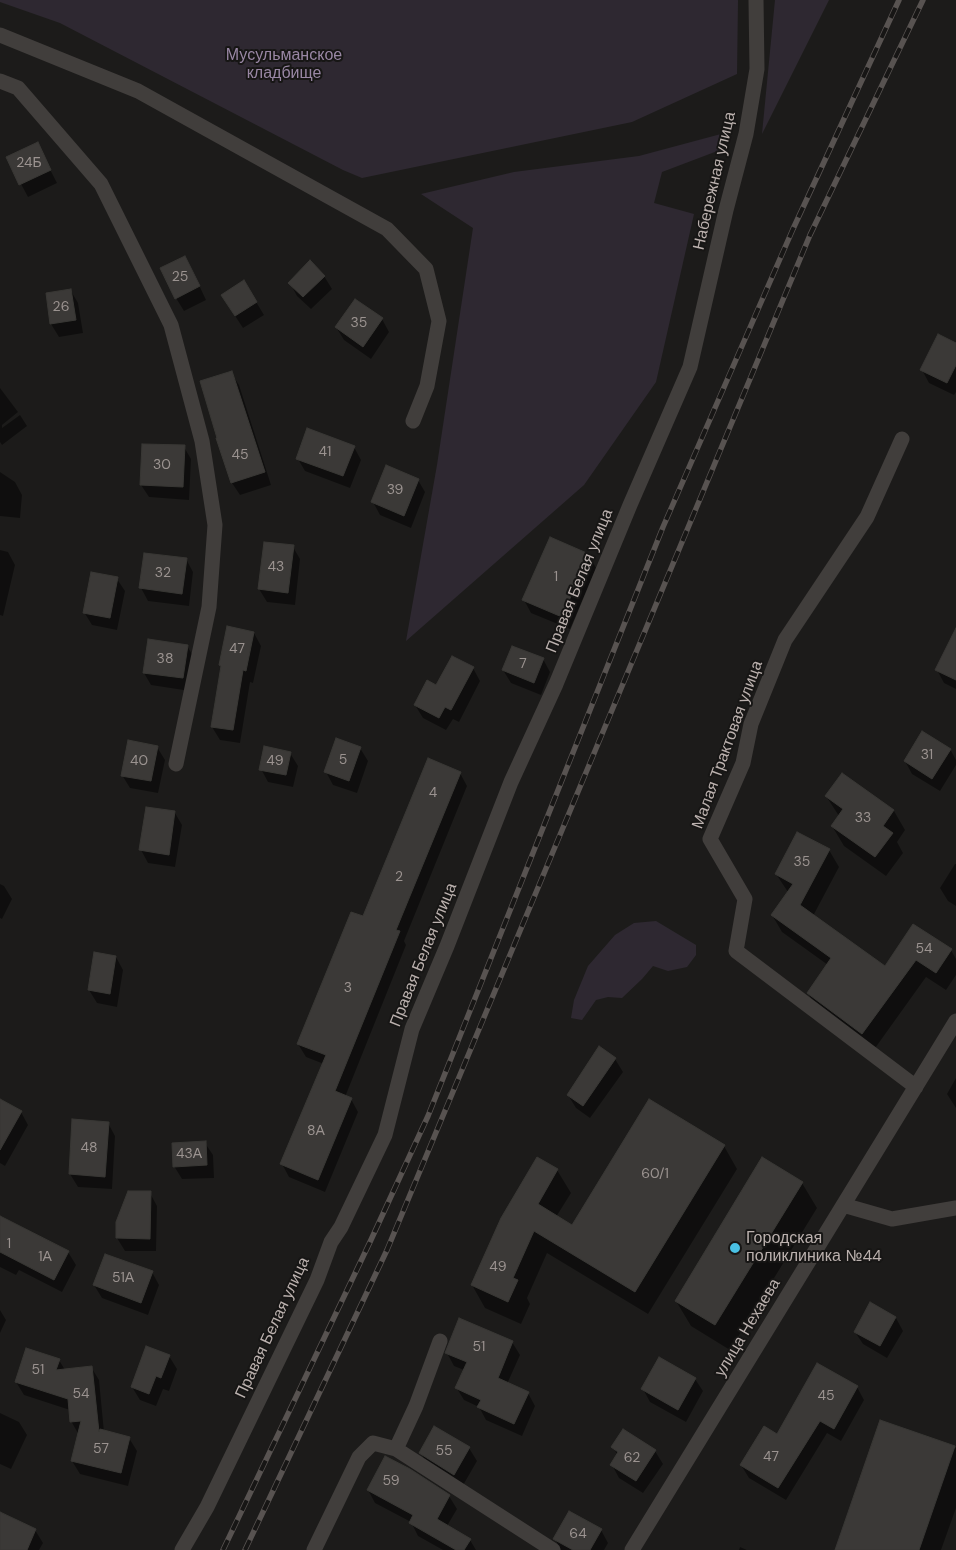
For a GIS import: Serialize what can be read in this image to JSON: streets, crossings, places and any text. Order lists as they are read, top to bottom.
{
  "streets": {
    "street": [
      "Набережная улица",
      "Правая Белая улица",
      "Малая Трактовая улица",
      "улица Нехаева"
    ]
  },
  "crossings": [
    ["Набережная улица", "Правая Белая улица"],
    ["Малая Трактовая улица", "улица Нехаева"]
  ],
  "parks": ["Мусульманское кладбище"],
  "places": ["Городская поликлиника №44"],
  "house_numbers": [
    "24Б",
    "25",
    "26",
    "35",
    "41",
    "45",
    "30",
    "39",
    "43",
    "32",
    "1",
    "47",
    "38",
    "7",
    "31",
    "5",
    "40",
    "49",
    "4",
    "33",
    "35",
    "2",
    "54",
    "3",
    "8А",
    "48",
    "43А",
    "60/1",
    "1",
    "1А",
    "49",
    "51А",
    "51",
    "51",
    "54",
    "45",
    "57",
    "55",
    "47",
    "62",
    "59",
    "64"
  ]
}
